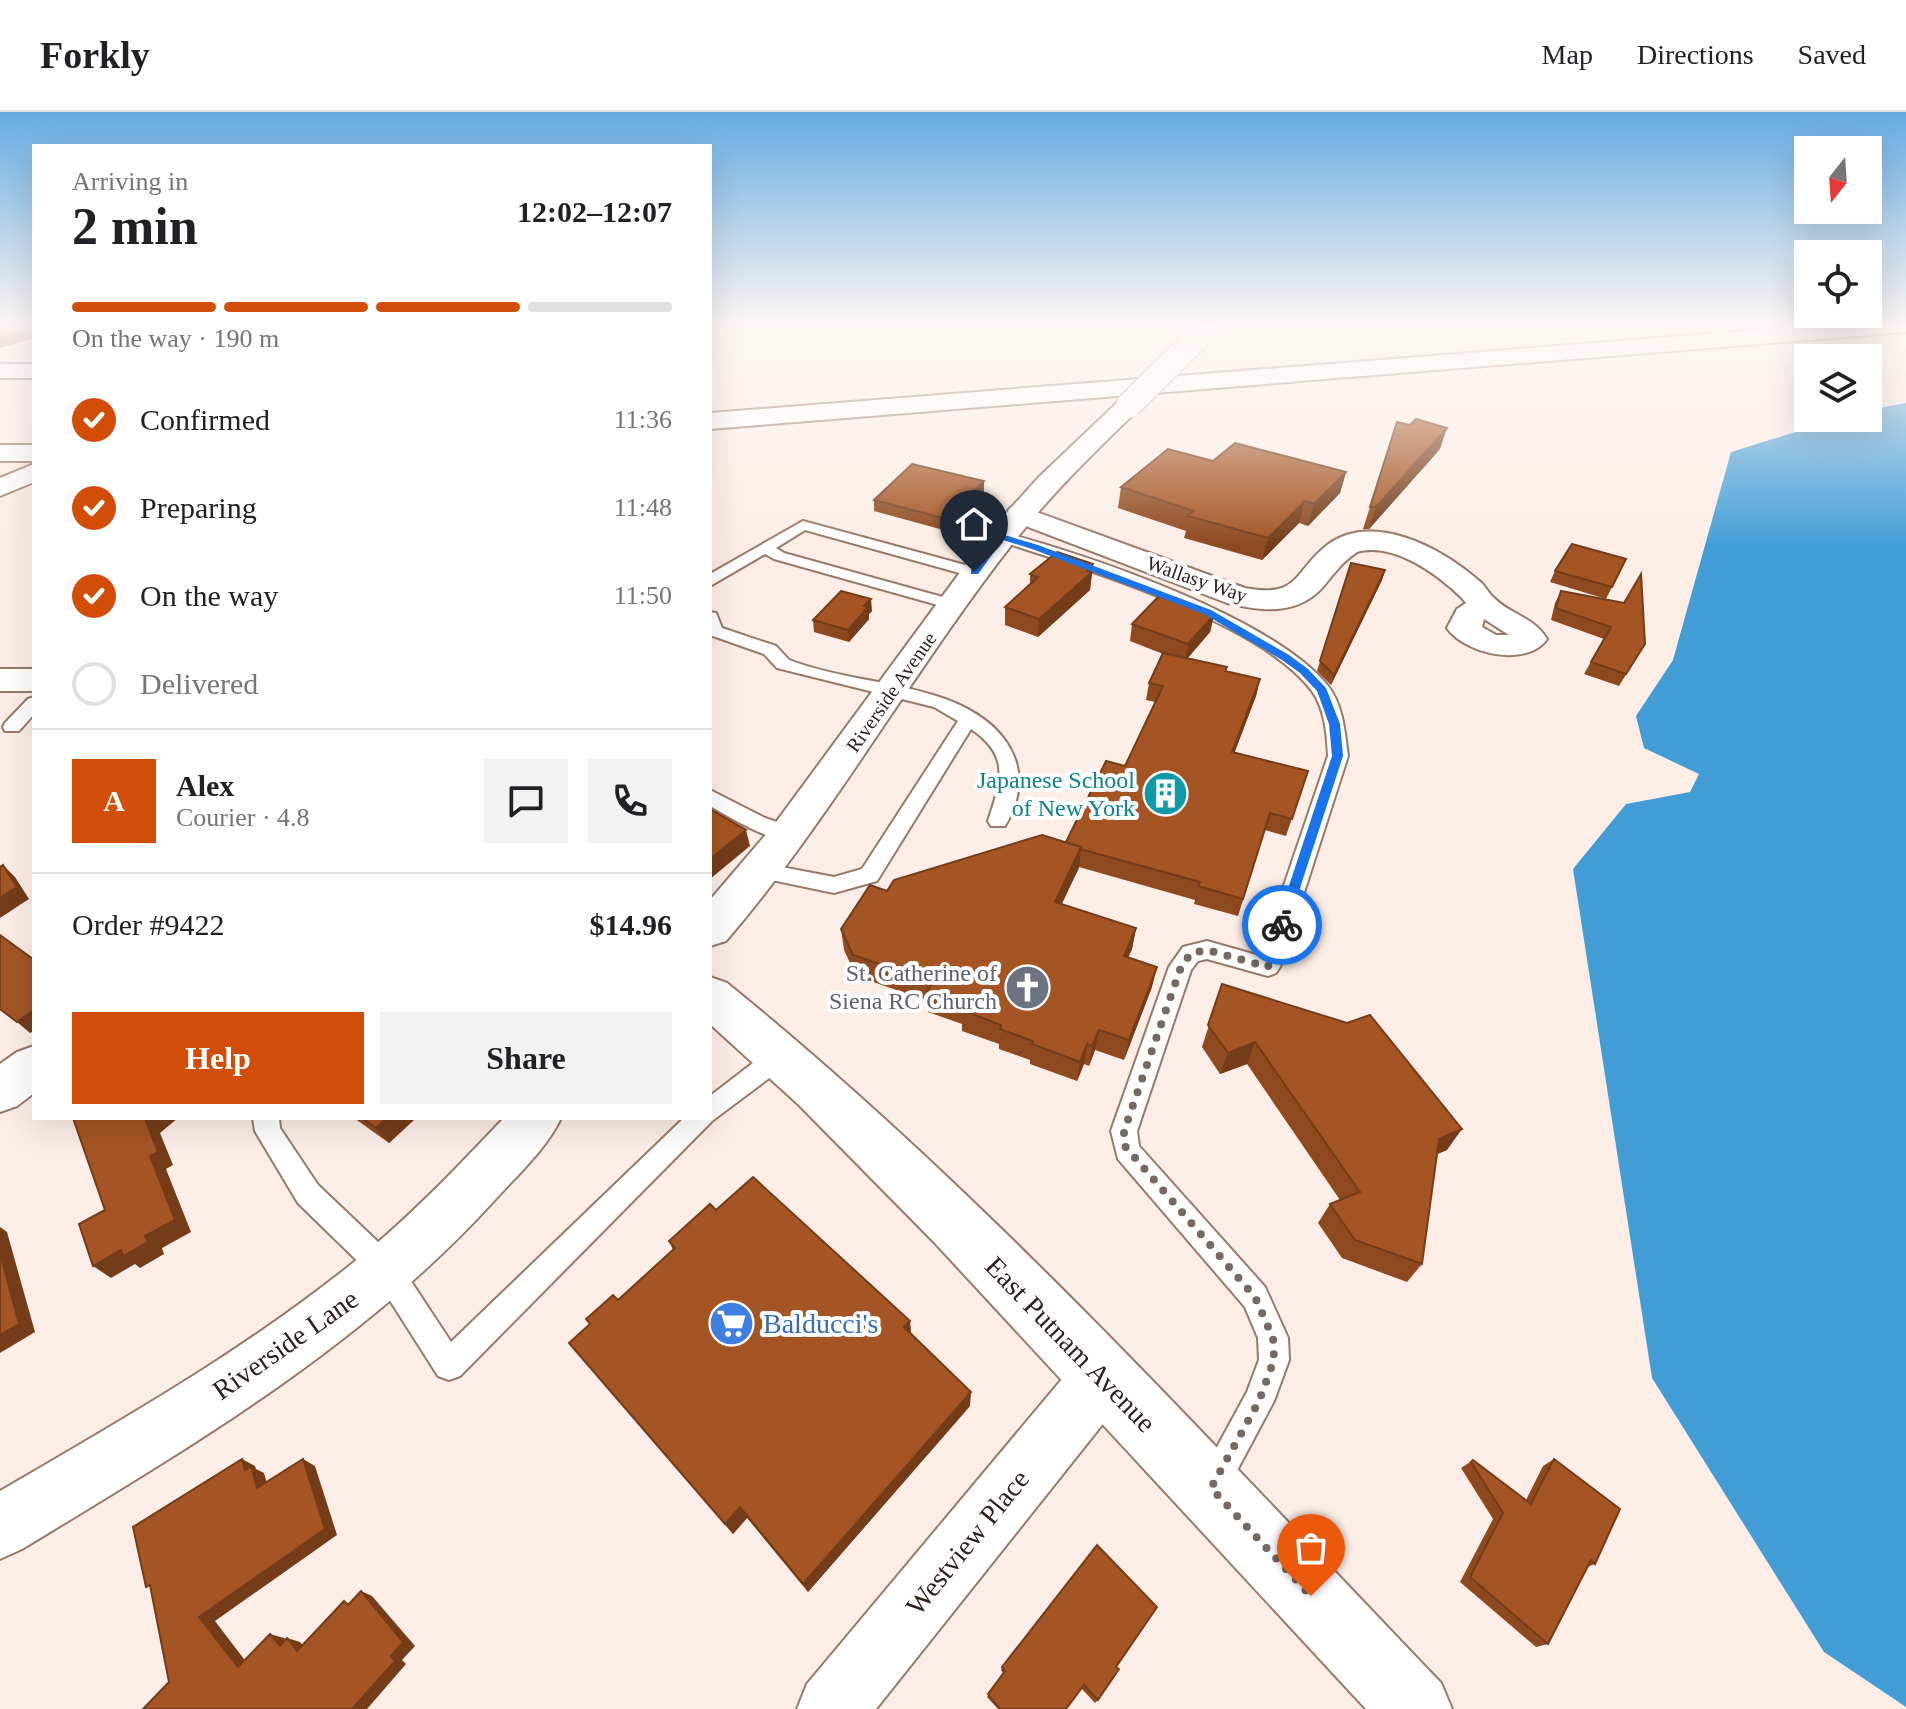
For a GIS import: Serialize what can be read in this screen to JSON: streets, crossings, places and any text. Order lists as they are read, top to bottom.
{
  "streets": {
    "main road": ["Riverside Avenue", "East Putnam Avenue"],
    "street": ["Wallasy Way", "Riverside Lane", "Westview Place"]
  },
  "crossings": [
    ["Wallasy Way", "Riverside Avenue"],
    ["East Putnam Avenue", "Westview Place"]
  ],
  "places": {
    "building": ["Japanese School of New York"],
    "church": ["St. Catherine of Siena RC Church"],
    "supermarket": ["Balducci's"]
  },
  "north": "bottom",
  "page": {
    "header": "Forkly",
    "nav": ["Map", "Directions", "Saved"],
    "heading": ["2 min", "Arriving in", "12:02–12:07"],
    "panel": [
      "Alex",
      "Courier · 4.8",
      "Order #9422",
      "$14.96"
    ],
    "bar": "On the way · 190 m",
    "list": [
      ["Confirmed", "11:36"],
      ["Preparing", "11:48"],
      ["On the way", "11:50"],
      "Delivered"
    ],
    "round": "A",
    "buttons": ["Help", "Share"]
  }
}
